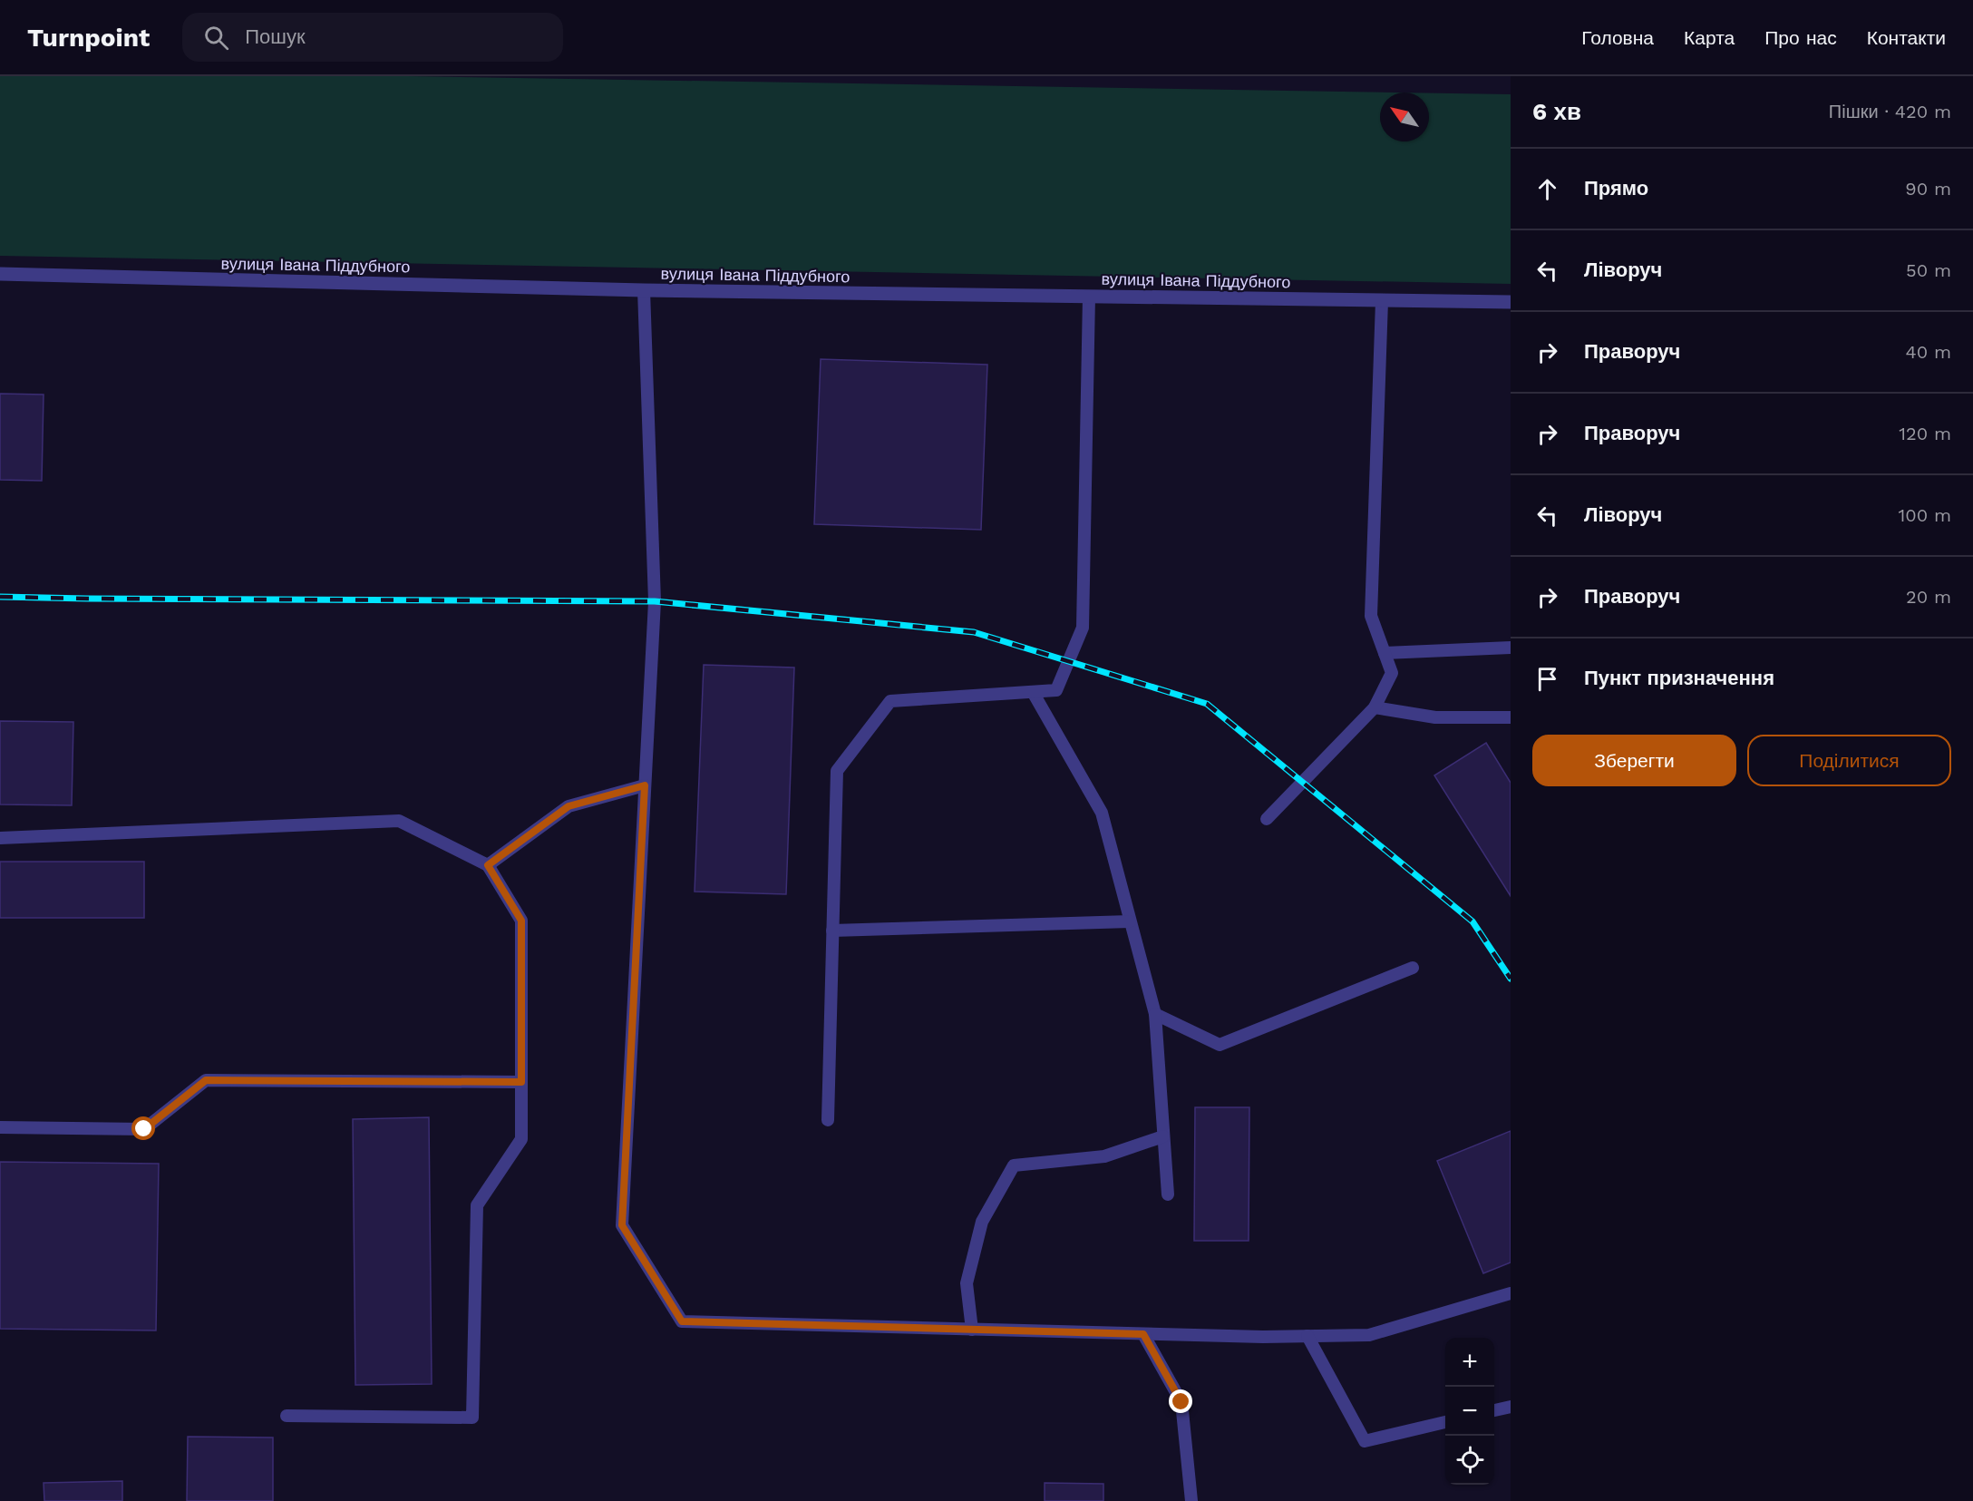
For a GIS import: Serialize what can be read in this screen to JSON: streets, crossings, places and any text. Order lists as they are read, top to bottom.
{
  "streets": {
    "street": ["вулиця Івана Піддубного"]
  },
  "north": "top left",
  "page": {
    "header": "Turnpoint",
    "search": "Пошук",
    "nav": [
      "Головна",
      "Карта",
      "Про нас",
      "Контакти"
    ],
    "heading": ["6 хв", "Пішки · 420 m"],
    "list": [
      ["Прямо", "90 m"],
      ["Ліворуч", "50 m"],
      ["Праворуч", "40 m"],
      ["Праворуч", "120 m"],
      ["Ліворуч", "100 m"],
      ["Праворуч", "20 m"],
      "Пункт призначення"
    ],
    "buttons": ["Зберегти", "Поділитися"],
    "map_buttons": ["+", "−"]
  }
}
